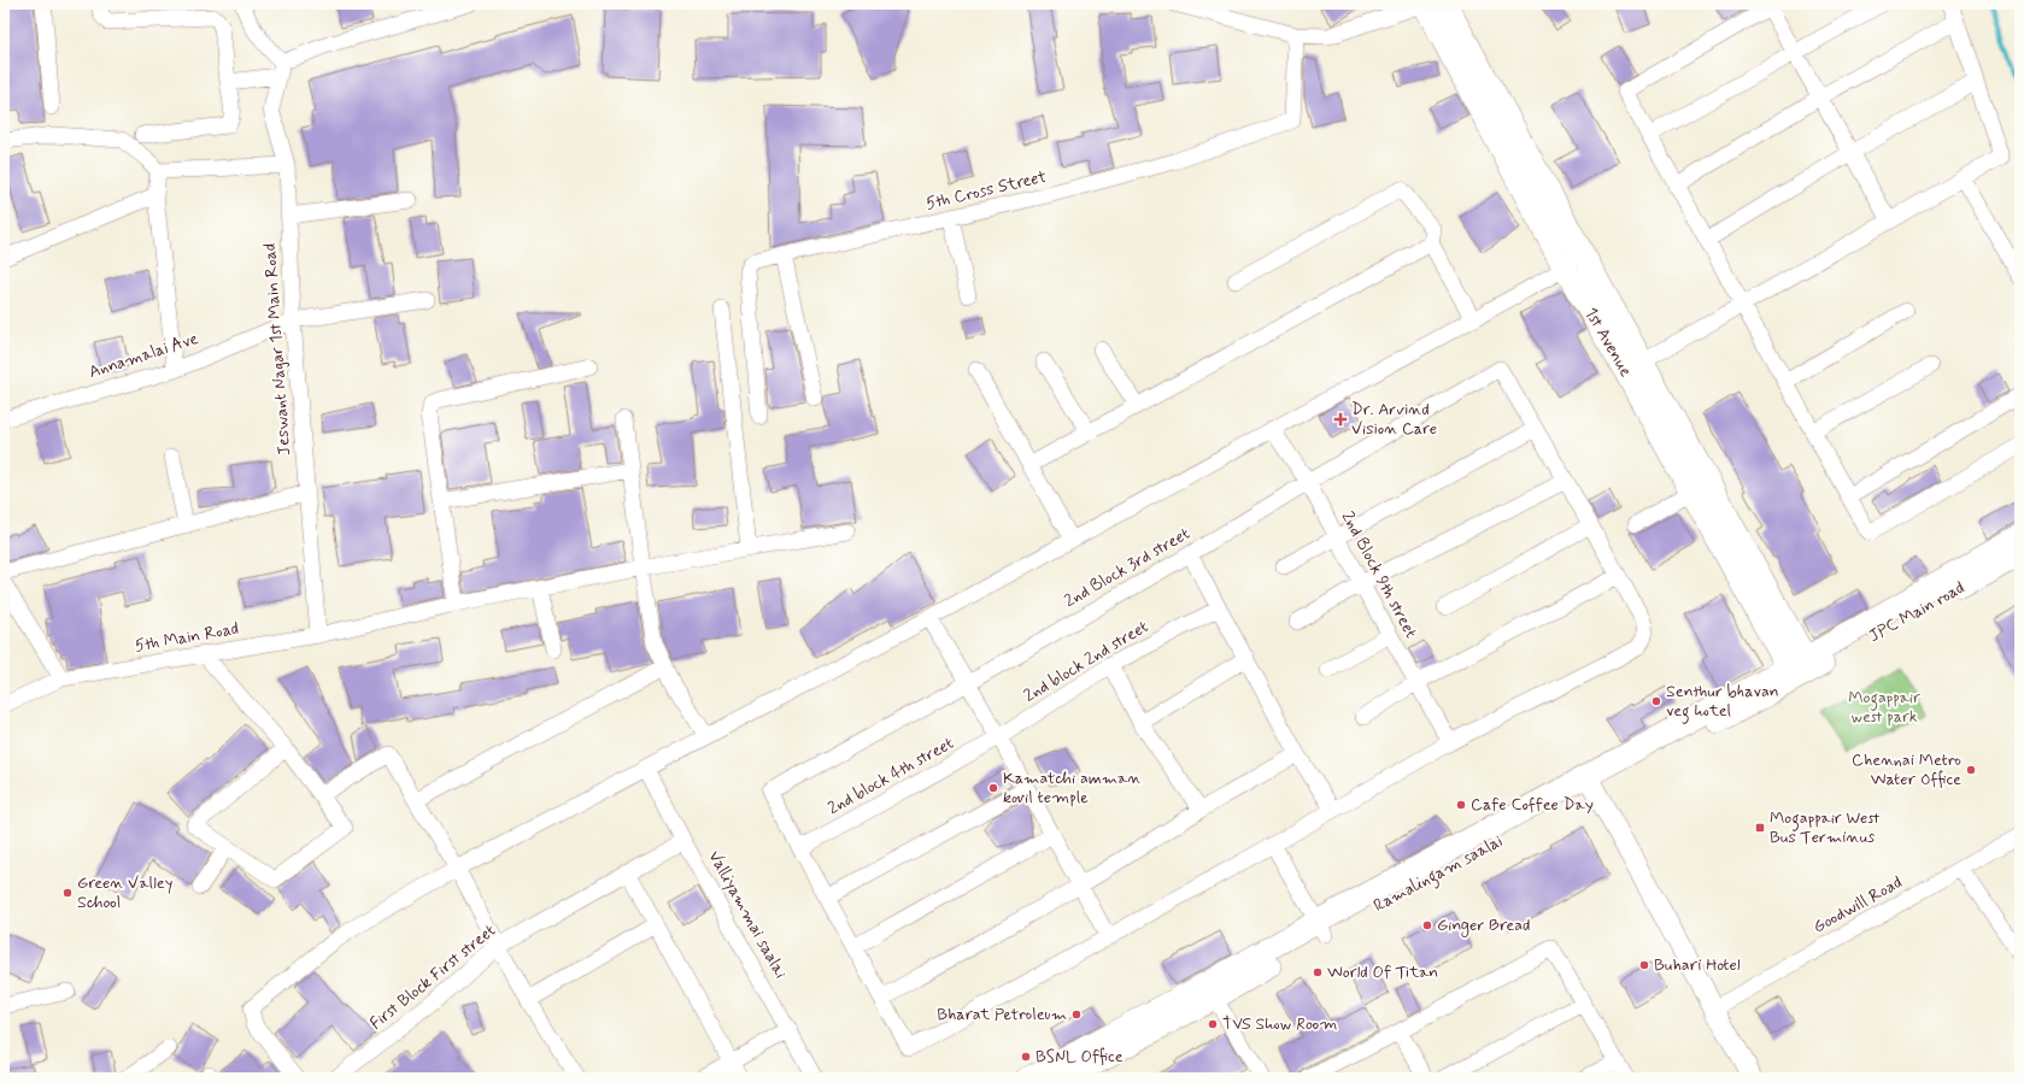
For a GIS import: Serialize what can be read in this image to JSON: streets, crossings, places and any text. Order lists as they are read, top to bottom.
{
  "streets": {
    "main road": ["1st Avenue", "JPC Main road"],
    "street": [
      "5th Cross Street",
      "Jeswant Nagar 1st Main Road",
      "Annamalai Ave",
      "2nd Block 3rd street",
      "2nd Block 9th street",
      "5th Main Road",
      "2nd block 2nd street",
      "2nd block 4th street",
      "Goodwill Road",
      "Valliyammai saalai",
      "First Block First street"
    ]
  },
  "crossings": [
    ["1st Avenue", "JPC Main road"],
    ["Jeswant Nagar 1st Main Road", "Annamalai Ave"],
    ["Jeswant Nagar 1st Main Road", "5th Main Road"],
    ["2nd Block 3rd street", "2nd Block 9th street"],
    ["2nd Block 3rd street", "2nd block 4th street"],
    ["2nd block 2nd street", "2nd block 4th street"],
    ["Valliyammai saalai", "First Block First street"]
  ],
  "parks": ["Mogappair west park"],
  "places": {
    "health": ["Dr. Arvind Vision Care"],
    "other": [
      "Senthur bhavan veg hotel",
      "Chennai Metro Water Office",
      "Kamatchi amman kovil temple",
      "Cafe Coffee Day",
      "Green Valley School",
      "Ginger Bread",
      "Buhari Hotel",
      "World Of Titan",
      "Bharat Petroleum",
      "TVS Show Room",
      "BSNL Office"
    ],
    "transit": ["Mogappair West Bus Terminus"]
  }
}
